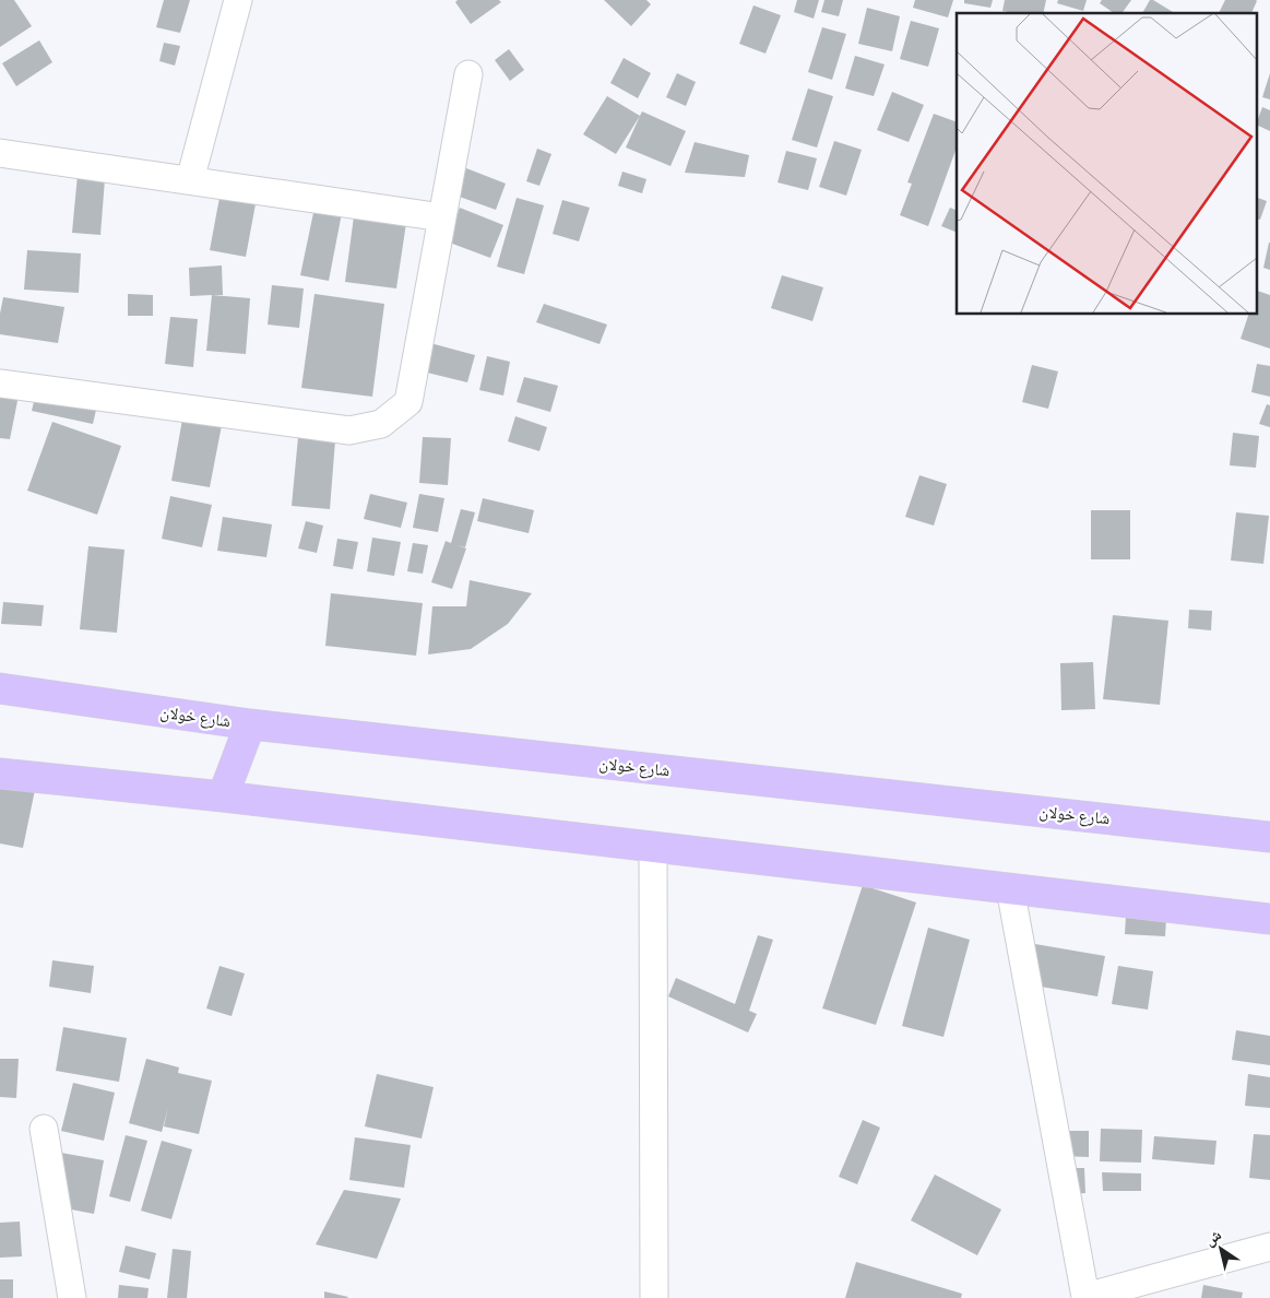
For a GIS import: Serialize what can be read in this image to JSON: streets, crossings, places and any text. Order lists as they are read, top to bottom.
{
  "streets": {
    "main road": ["شارع خولان"]
  },
  "north": "top left"
}
